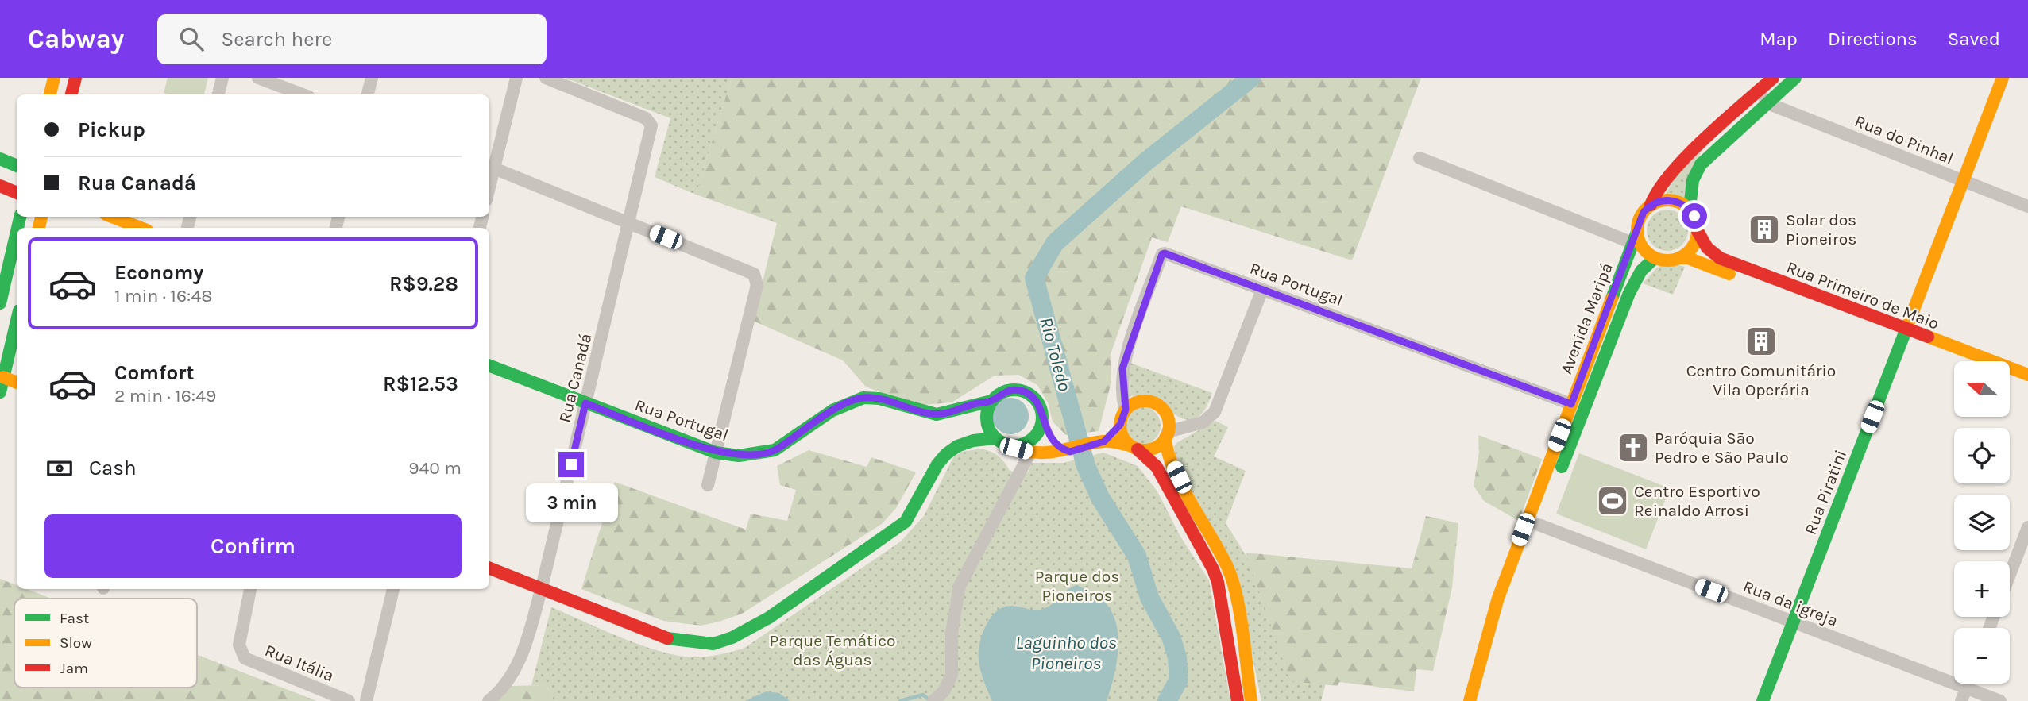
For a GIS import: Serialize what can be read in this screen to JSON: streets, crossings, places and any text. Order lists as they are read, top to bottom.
{
  "streets": {
    "street": [
      "Rua do Pinhal",
      "Rua Portugal",
      "Rua Primeiro de Maio",
      "Avenida Maripá",
      "Rua Canadá",
      "Rua Piratini",
      "Rua da igreja",
      "Rua Itália"
    ]
  },
  "crossings": [
    ["Rua do Pinhal", "Rua Piratini"],
    ["Rua Portugal", "Avenida Maripá"],
    ["Rua Portugal", "Rua Canadá"],
    ["Rua Primeiro de Maio", "Avenida Maripá"],
    ["Rua Primeiro de Maio", "Rua Piratini"],
    ["Avenida Maripá", "Rua da igreja"],
    ["Rua Piratini", "Rua da igreja"]
  ],
  "water": ["Rio Toledo", "Laguinho dos Pioneiros"],
  "parks": ["Parque dos Pioneiros", "Parque Temático das Águas"],
  "places": {
    "building": ["Solar dos Pioneiros", "Centro Comunitário Vila Operária"],
    "church": ["Paróquia São Pedro e São Paulo"],
    "sports": ["Centro Esportivo Reinaldo Arrosi"]
  },
  "legend": ["Fast", "Slow", "Jam"],
  "north": "left",
  "page": {
    "header": "Cabway",
    "search": "Search here",
    "nav": ["Map", "Directions", "Saved"],
    "banner": ["Pickup", "Rua Canadá"],
    "list": [
      {
        "name": "Economy",
        "note": "1 min · 16:48",
        "value": "R$9.28"
      },
      {
        "name": "Comfort",
        "note": "2 min · 16:49",
        "value": "R$12.53"
      }
    ],
    "map_buttons": ["+", "−"],
    "pay": ["Cash", "940 m"],
    "bubble": "3 min",
    "buttons": "Confirm"
  }
}
